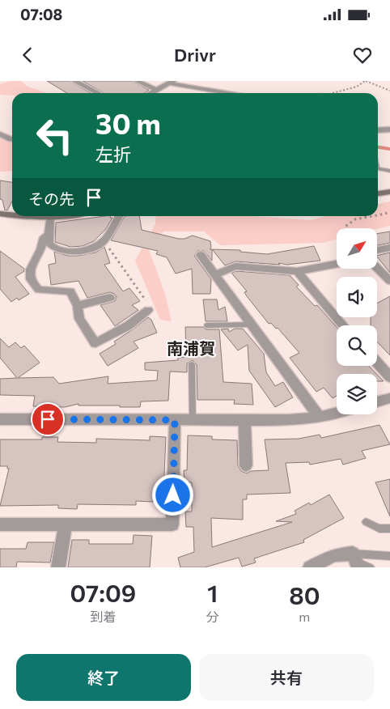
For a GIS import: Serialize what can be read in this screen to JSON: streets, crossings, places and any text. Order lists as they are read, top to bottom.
{
  "districts": ["南浦賀"],
  "north": "top right",
  "page": {
    "status": "07:08",
    "header": "Drivr",
    "turn": ["30 m", "左折"],
    "then": "その先",
    "eta": [
      "07:09",
      "到着",
      "1",
      "分",
      "80",
      "m"
    ],
    "buttons": ["終了", "共有"]
  }
}
